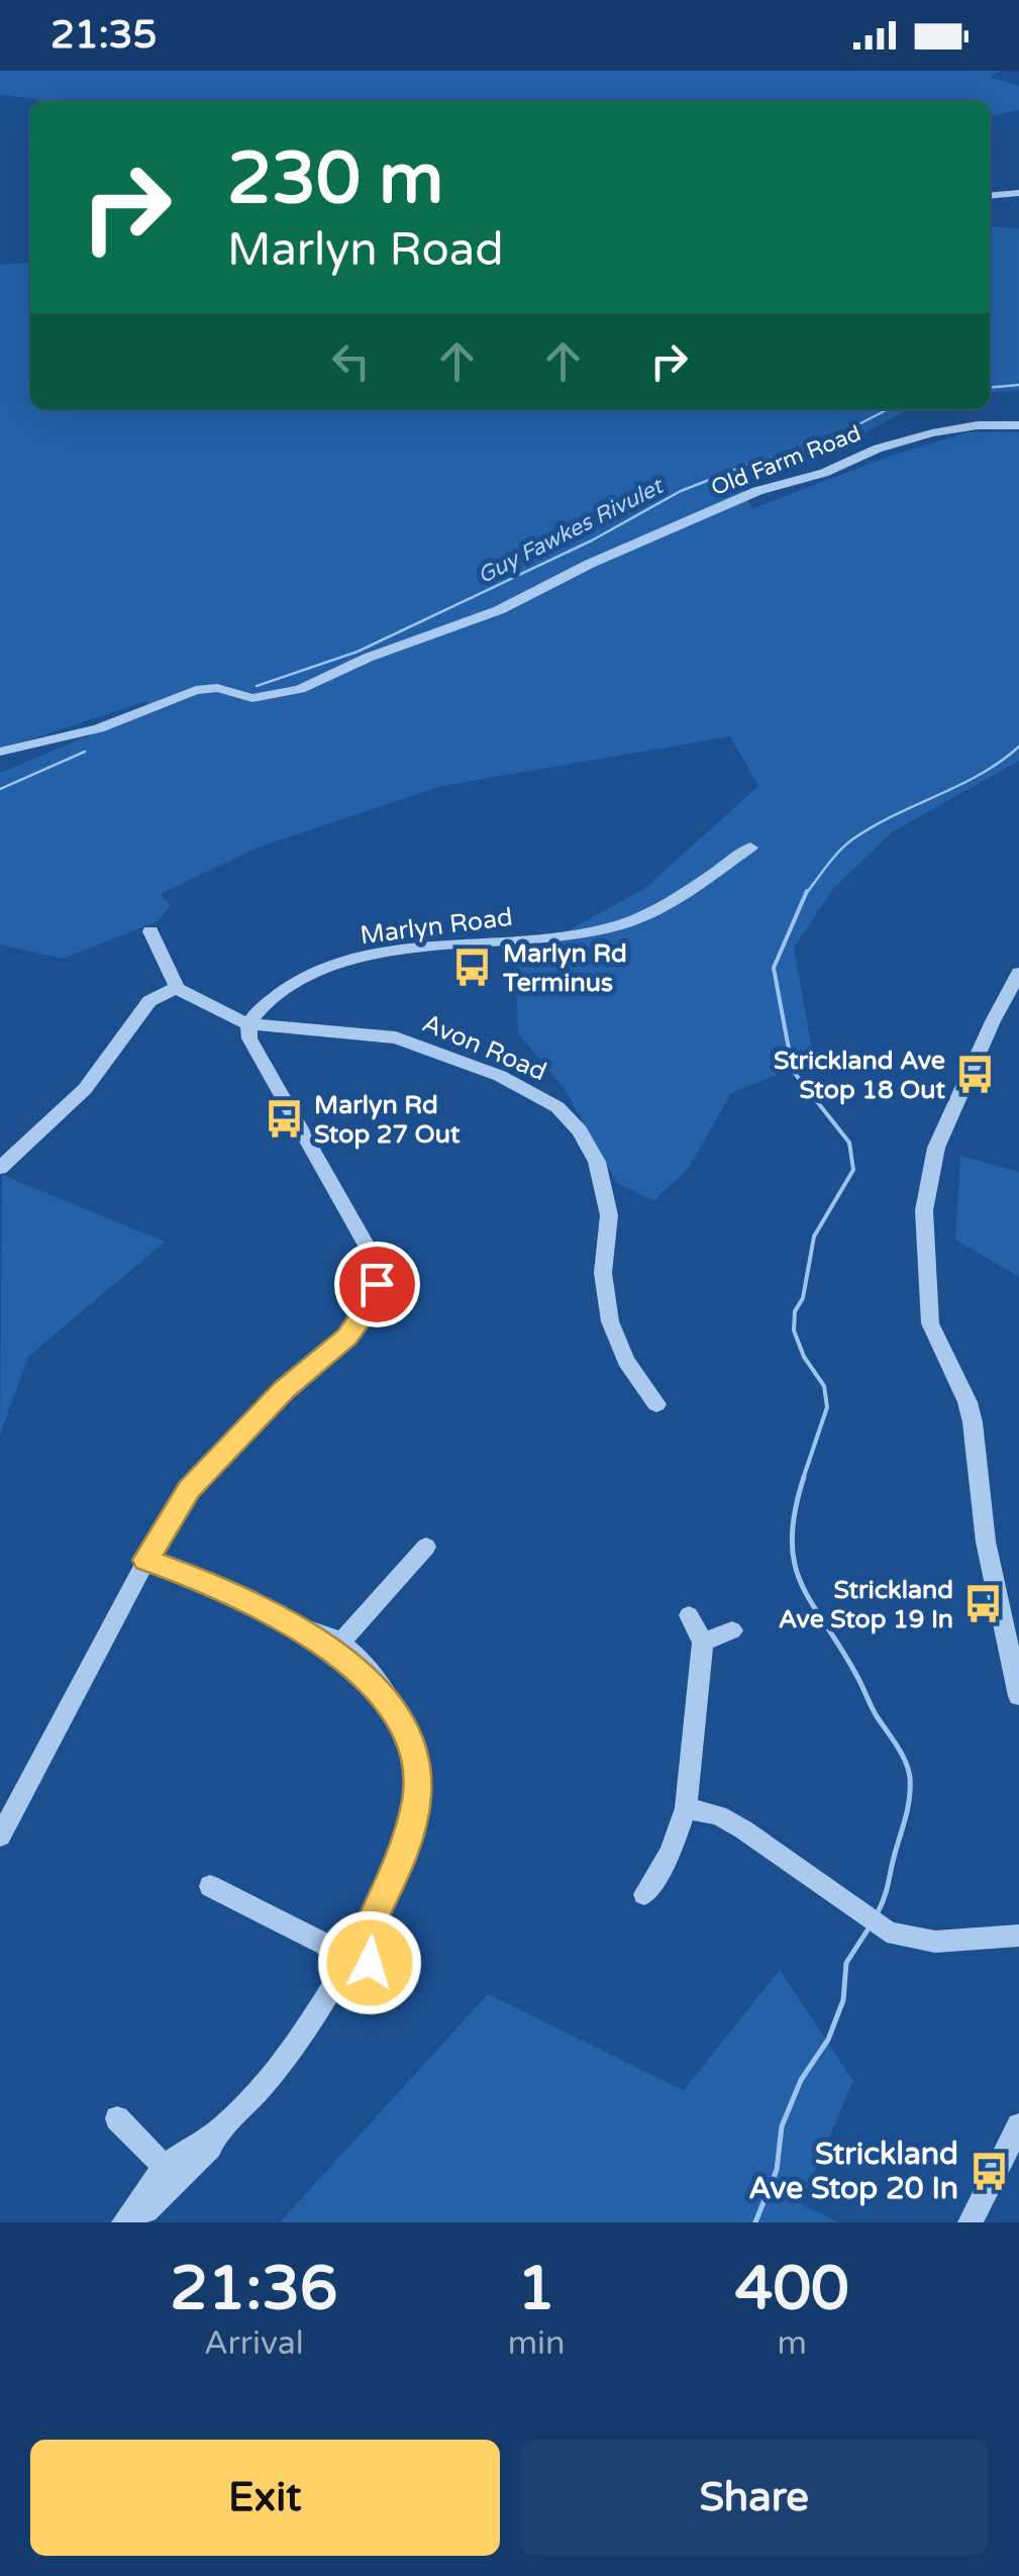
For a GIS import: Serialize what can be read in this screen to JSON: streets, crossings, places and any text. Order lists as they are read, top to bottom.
{
  "streets": {
    "street": ["Old Farm Road", "Marlyn Road", "Avon Road"]
  },
  "crossings": [
    ["Marlyn Road", "Avon Road"]
  ],
  "water": ["Guy Fawkes Rivulet"],
  "places": {
    "bus stop": [
      "Marlyn Rd Terminus",
      "Strickland Ave Stop 18 Out",
      "Marlyn Rd Stop 27 Out",
      "Strickland Ave Stop 19 In",
      "Strickland Ave Stop 20 In"
    ]
  },
  "page": {
    "status": "21:35",
    "turn": ["230 m", "Marlyn Road"],
    "eta": [
      "21:36",
      "Arrival",
      "1",
      "min",
      "400",
      "m"
    ],
    "buttons": ["Exit", "Share"]
  }
}
